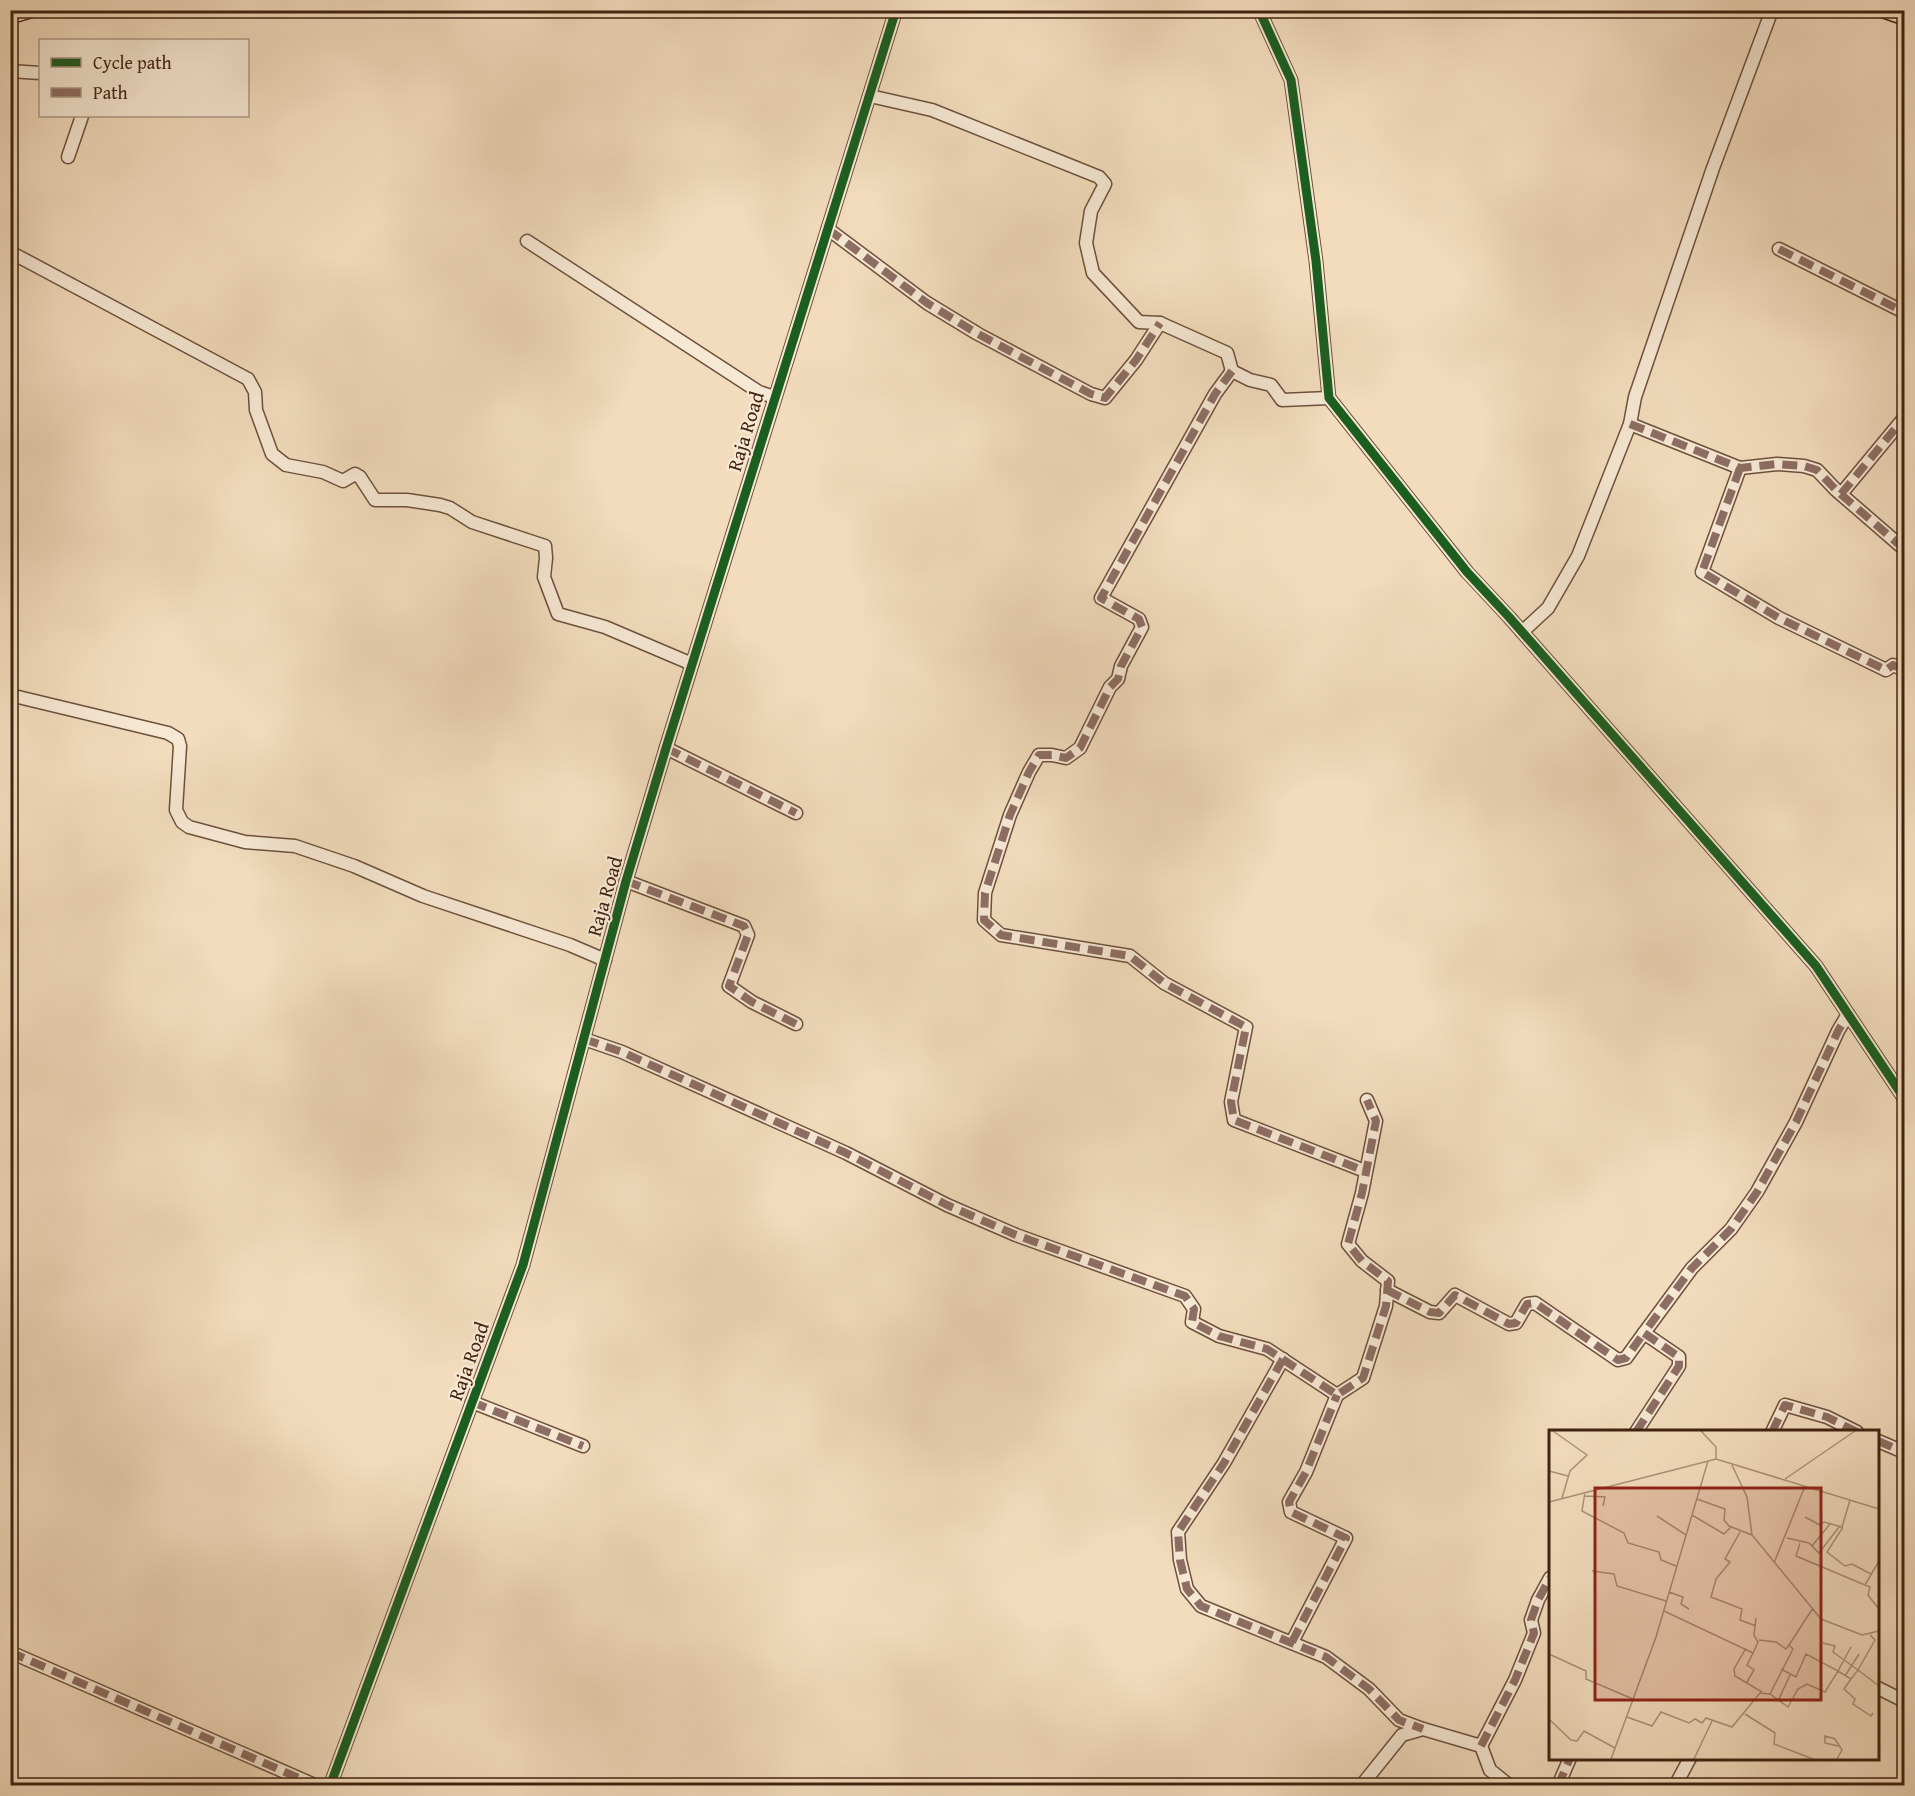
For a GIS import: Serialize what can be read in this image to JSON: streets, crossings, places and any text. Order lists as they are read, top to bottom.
{
  "streets": {
    "street": ["Raja Road"]
  },
  "legend": ["Cycle path", "Path"]
}
